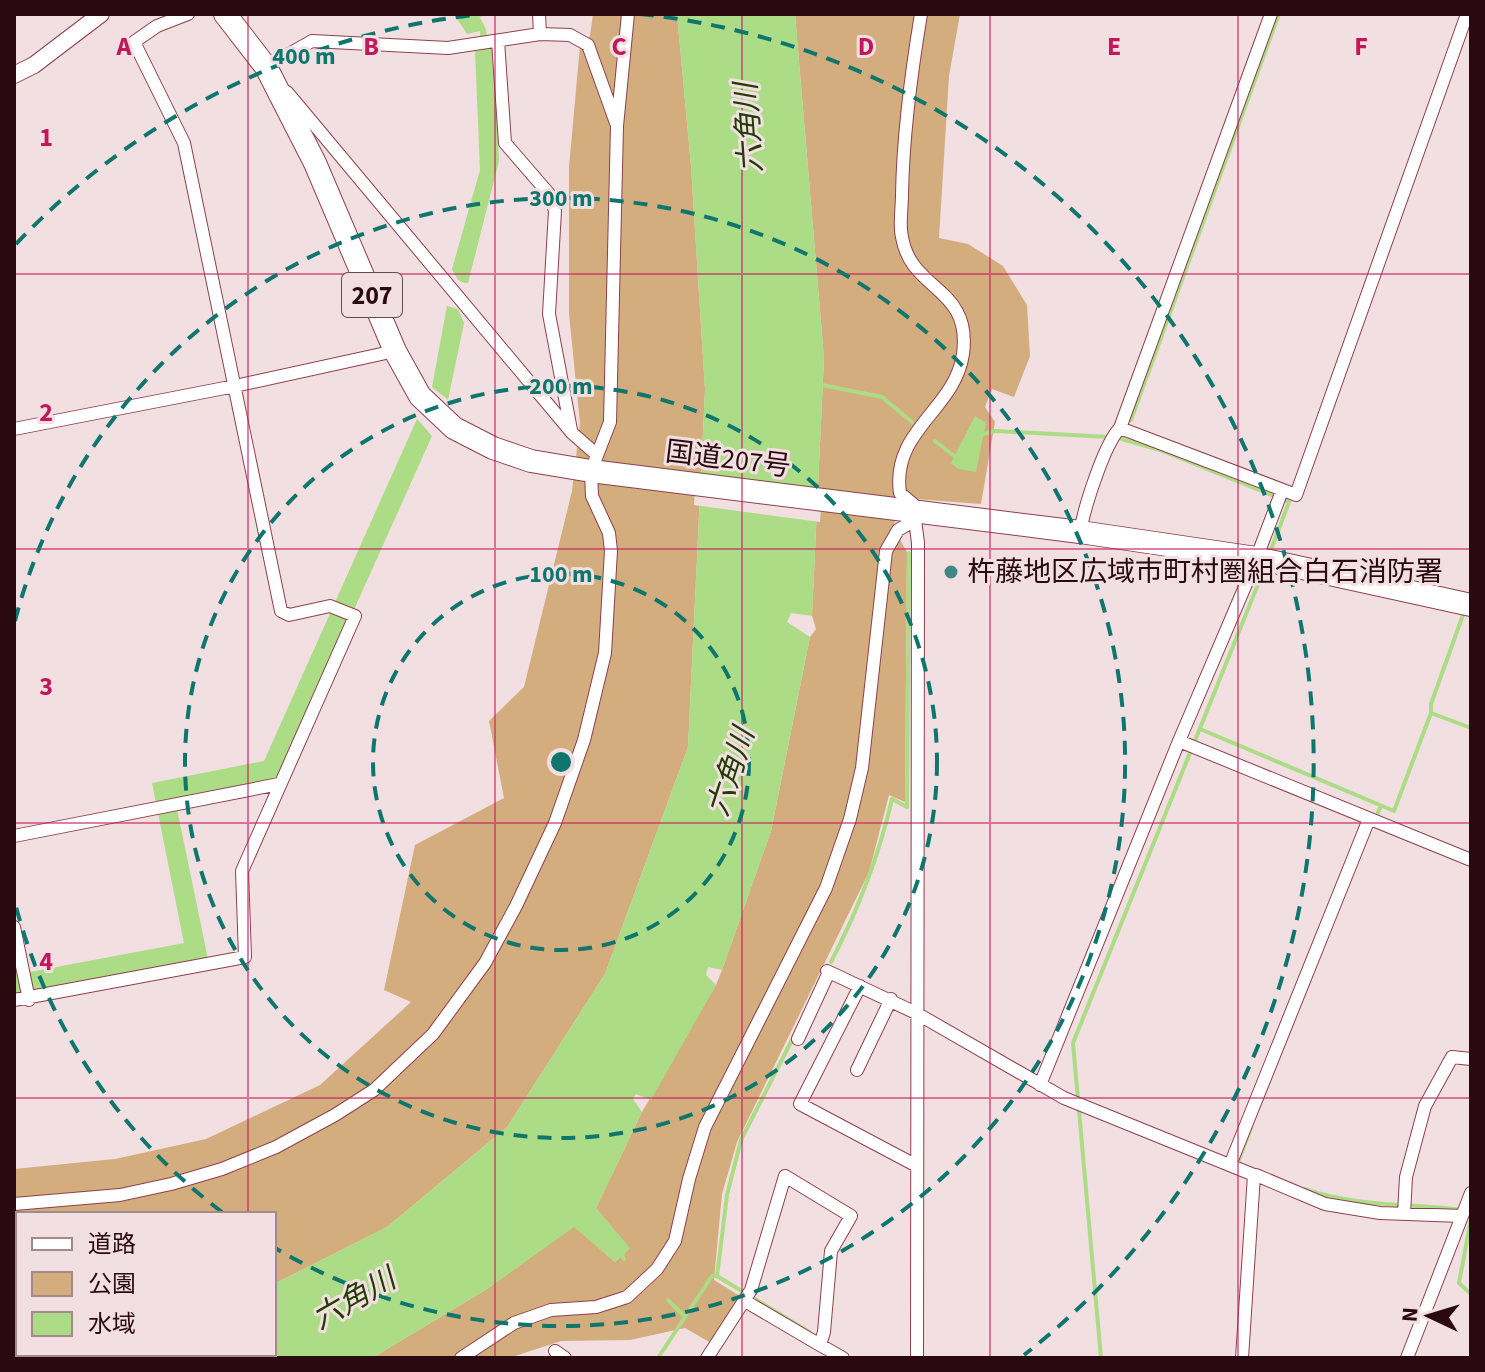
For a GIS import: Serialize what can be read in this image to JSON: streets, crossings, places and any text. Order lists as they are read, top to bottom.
{
  "streets": {
    "highway": ["207", "国道207号"]
  },
  "water": ["六角川"],
  "places": ["杵藤地区広域市町村圏組合白石消防署"],
  "legend": ["道路", "公園", "水域"],
  "north": "left",
  "grid": {
    "columns": [
      "A",
      "B",
      "C",
      "D",
      "E",
      "F"
    ],
    "rows": [
      "1",
      "2",
      "3",
      "4"
    ]
  },
  "rings": [
    "400 m",
    "300 m",
    "200 m",
    "100 m"
  ]
}
